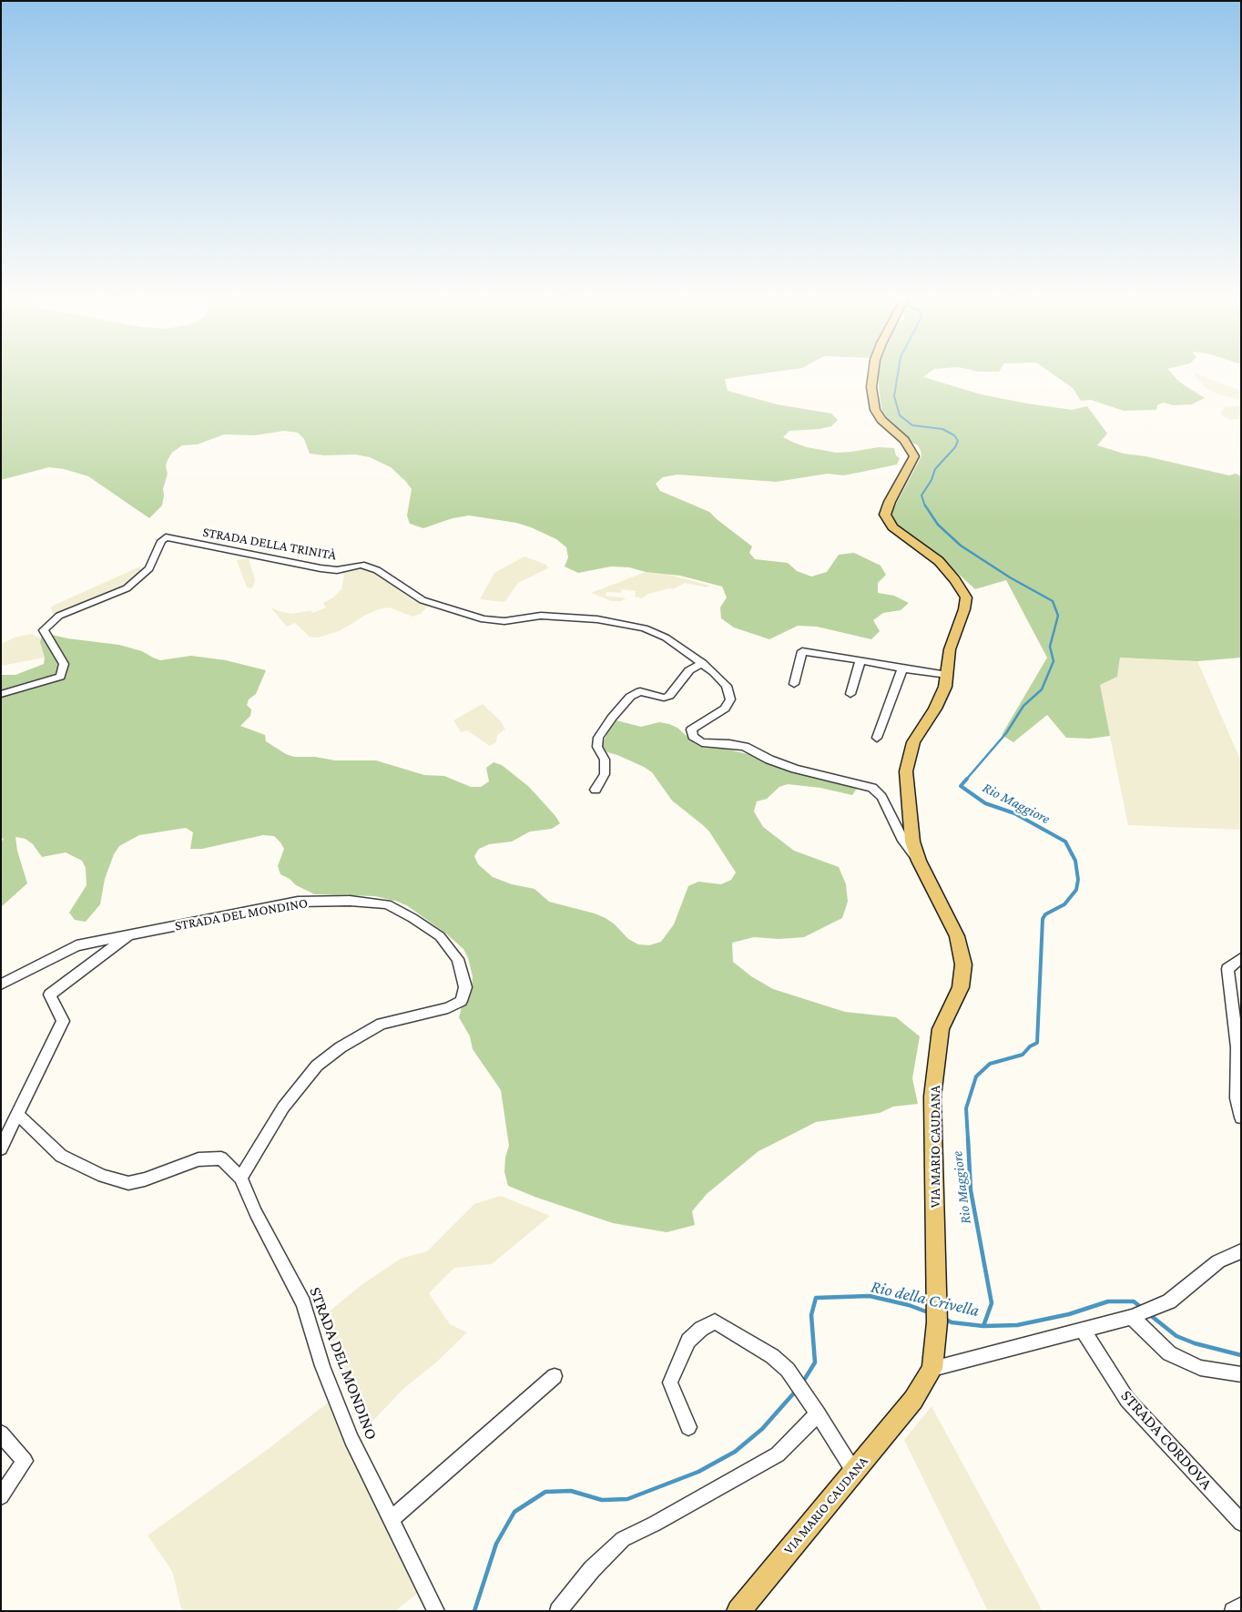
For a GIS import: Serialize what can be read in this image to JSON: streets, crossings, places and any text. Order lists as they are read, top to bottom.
{
  "streets": {
    "main road": ["VIA MARIO CAUDANA"],
    "street": ["STRADA DELLA TRINITÀ", "STRADA DEL MONDINO", "STRADA CORDOVA"]
  },
  "crossings": [
    ["STRADA DELLA TRINITÀ", "VIA MARIO CAUDANA"]
  ],
  "water": ["Rio Maggiore", "Rio della Crivella"]
}
